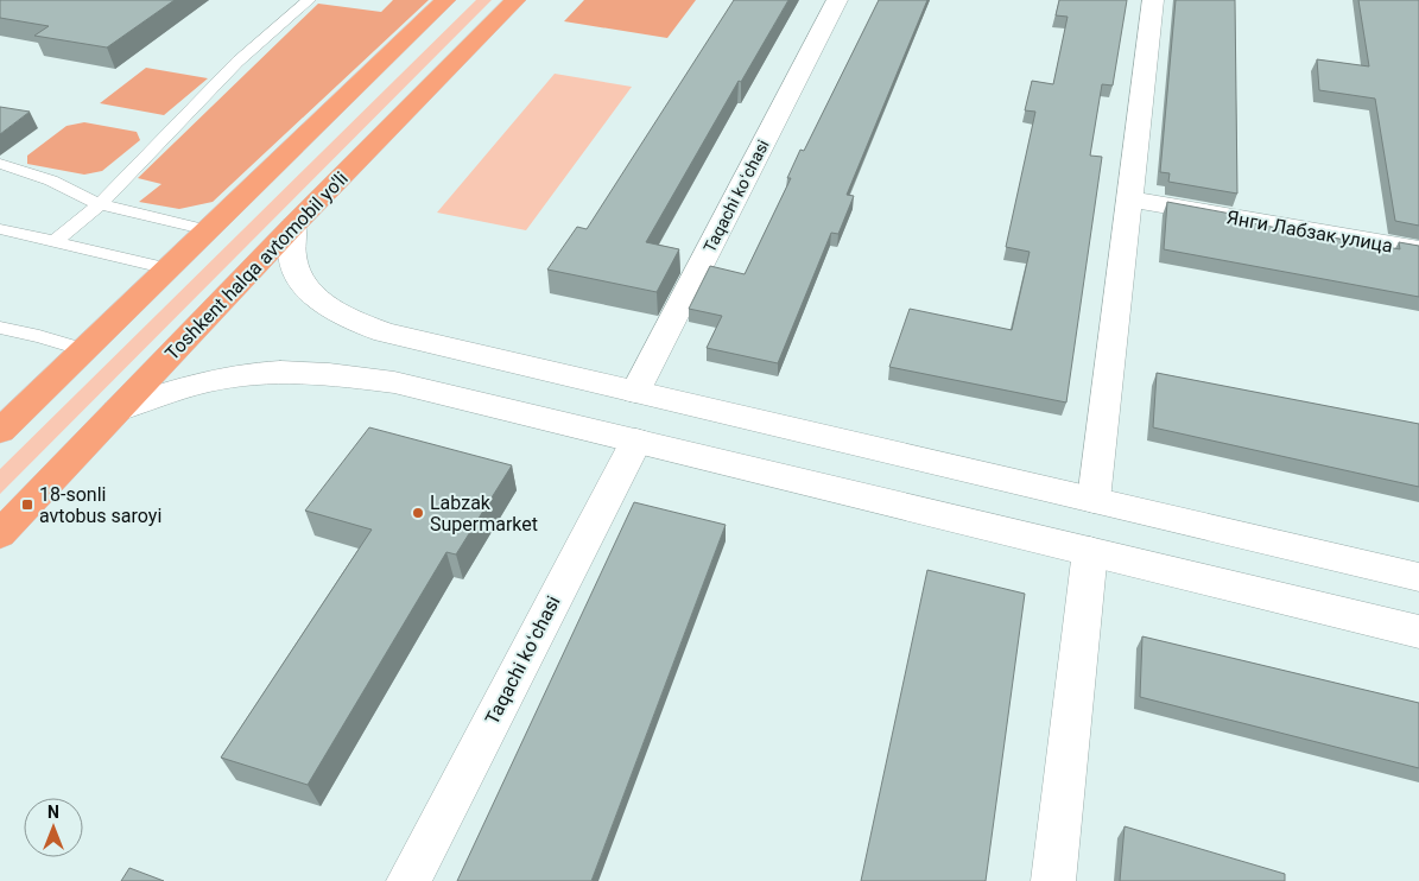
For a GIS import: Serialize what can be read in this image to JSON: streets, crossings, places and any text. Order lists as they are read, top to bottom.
{
  "streets": {
    "highway": ["Toshkent halqa avtomobil yo'li"],
    "street": ["Taqachi koʻchasi", "Янги Лабзак улица"]
  },
  "places": {
    "transit": ["18-sonli avtobus saroyi"],
    "other": ["Labzak Supermarket"]
  },
  "north": "top"
}
